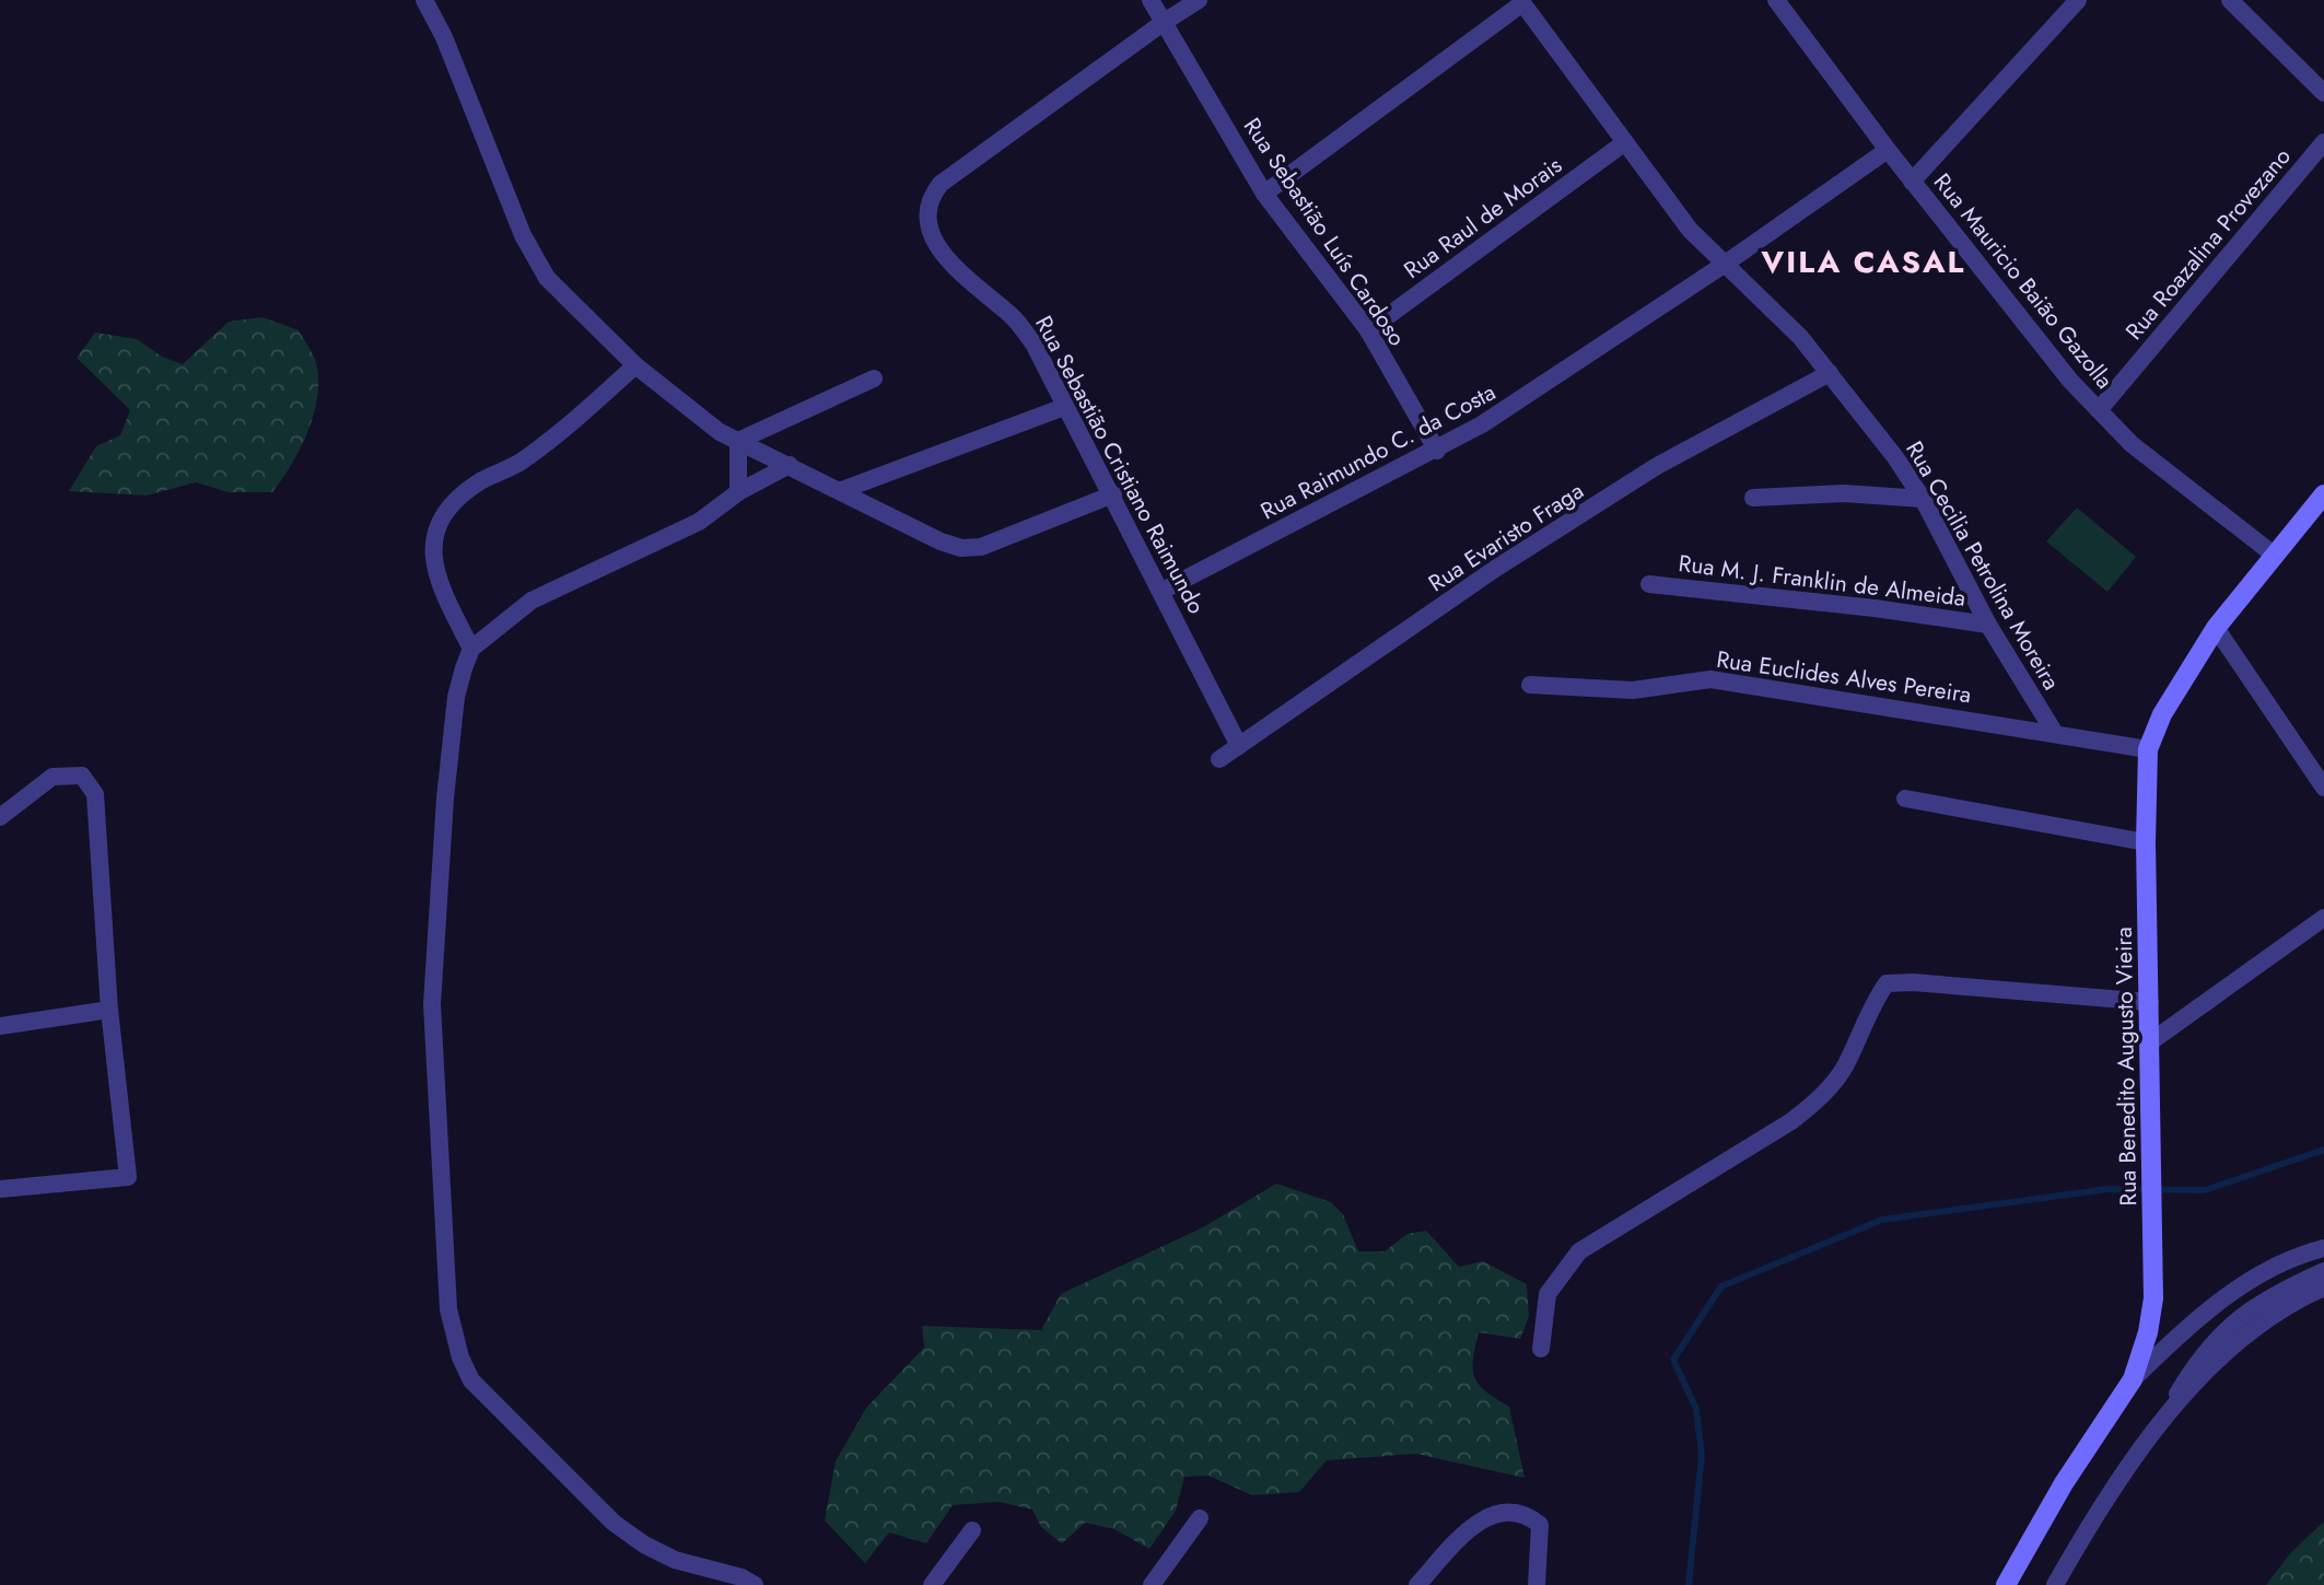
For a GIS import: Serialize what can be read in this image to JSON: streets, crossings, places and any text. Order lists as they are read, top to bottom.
{
  "streets": {
    "street": [
      "Rua Raul de Morais",
      "Rua Sebastião Luís Cardoso",
      "Rua Roazalina Provezano",
      "Rua Mauricio Baião Gazolla",
      "Rua Raimundo C. da Costa",
      "Rua Sebastião Cristiano Raimundo",
      "Rua Evaristo Fraga",
      "Rua Cecilia Petrolina Moreira",
      "Rua M. J. Franklin de Almeida",
      "Rua Euclides Alves Pereira",
      "Rua Benedito Augusto Vieira"
    ]
  },
  "crossings": [
    ["Rua Raul de Morais", "Rua Sebastião Luís Cardoso"],
    ["Rua Raul de Morais", "Rua Cecilia Petrolina Moreira"],
    ["Rua Sebastião Luís Cardoso", "Rua Raimundo C. da Costa"],
    ["Rua Sebastião Luís Cardoso", "Rua Sebastião Cristiano Raimundo"],
    ["Rua Roazalina Provezano", "Rua Mauricio Baião Gazolla"],
    ["Rua Mauricio Baião Gazolla", "Rua Raimundo C. da Costa"],
    ["Rua Raimundo C. da Costa", "Rua Sebastião Cristiano Raimundo"],
    ["Rua Raimundo C. da Costa", "Rua Cecilia Petrolina Moreira"],
    ["Rua Sebastião Cristiano Raimundo", "Rua Evaristo Fraga"],
    ["Rua Evaristo Fraga", "Rua Cecilia Petrolina Moreira"],
    ["Rua Cecilia Petrolina Moreira", "Rua M. J. Franklin de Almeida"],
    ["Rua Cecilia Petrolina Moreira", "Rua Euclides Alves Pereira"],
    ["Rua Euclides Alves Pereira", "Rua Benedito Augusto Vieira"]
  ],
  "districts": ["VILA CASAL"]
}
